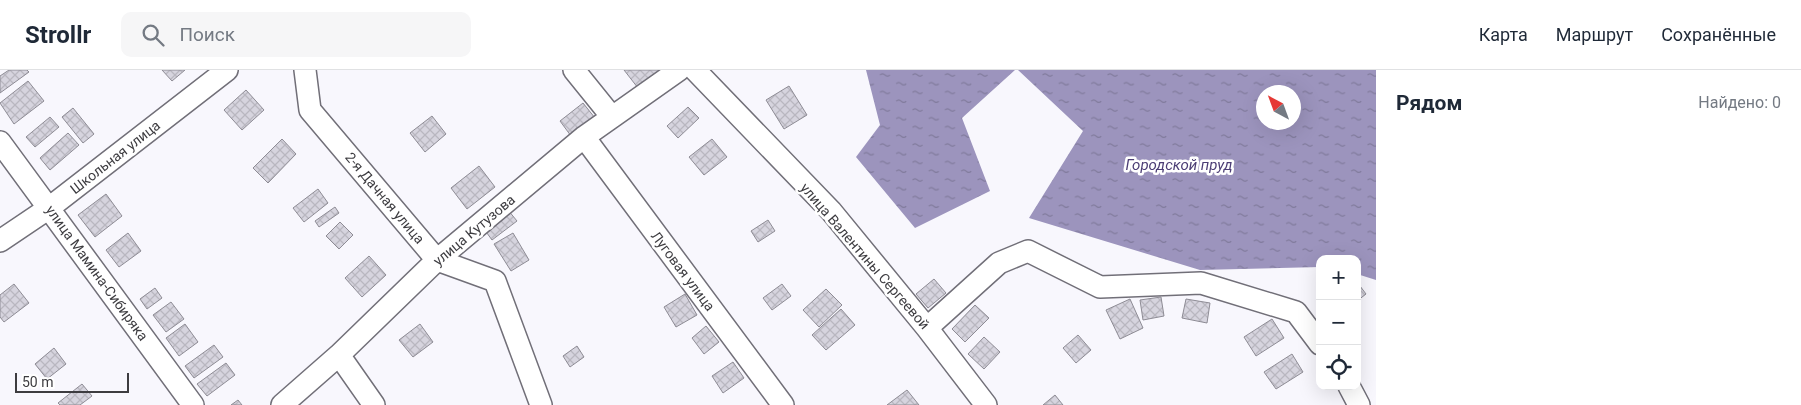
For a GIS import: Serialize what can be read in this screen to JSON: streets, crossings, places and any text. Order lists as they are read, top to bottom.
{
  "streets": {
    "street": [
      "Школьная улица",
      "2-я Дачная улица",
      "улица Кутузова",
      "улица Валентины Сергеевой",
      "Луговая улица",
      "улица Мамина-Сибиряка"
    ]
  },
  "crossings": [
    ["Школьная улица", "улица Мамина-Сибиряка"],
    ["2-я Дачная улица", "улица Кутузова"],
    ["улица Кутузова", "Луговая улица"]
  ],
  "water": ["Городской пруд"],
  "scale_bar": "50 m",
  "north": "top left",
  "page": {
    "header": "Strollr",
    "search": "Поиск",
    "nav": ["Карта", "Маршрут", "Сохранённые"],
    "heading": ["Рядом", "Найдено: 0"],
    "map_buttons": ["+", "−"],
    "scale": "50 m"
  }
}
